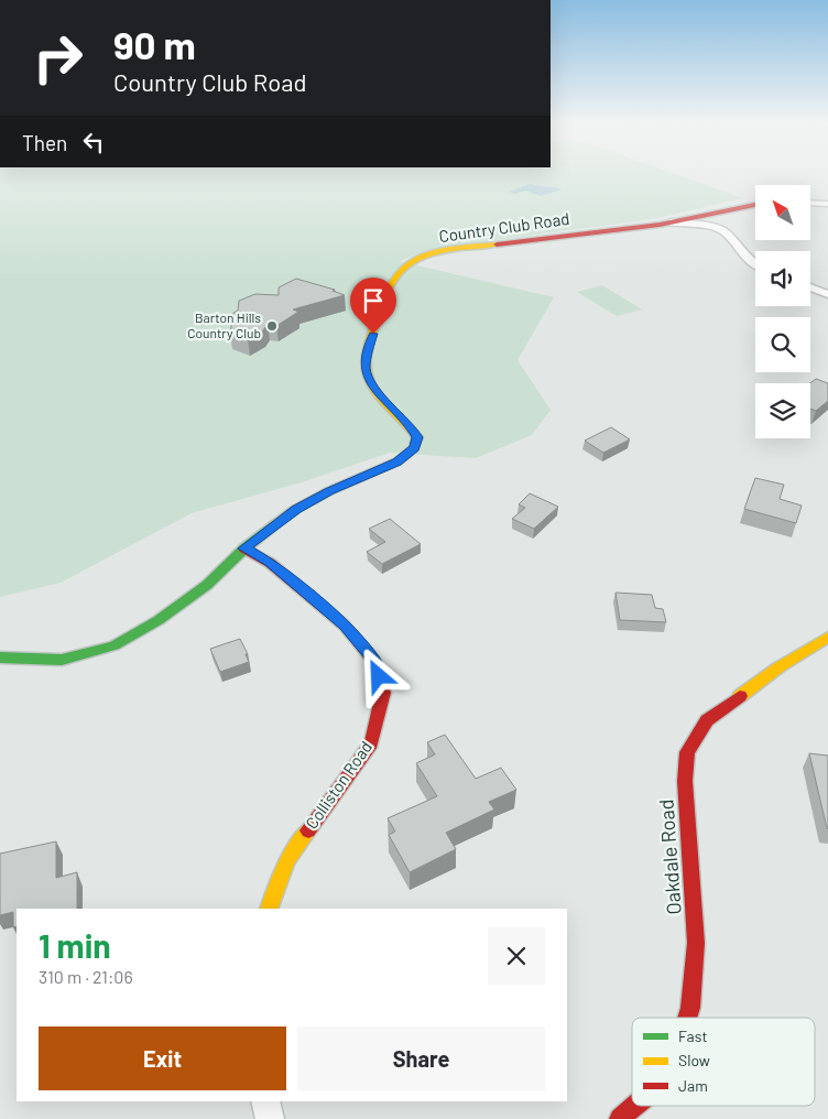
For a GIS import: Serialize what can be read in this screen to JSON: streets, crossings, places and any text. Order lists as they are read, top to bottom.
{
  "streets": {
    "street": ["Country Club Road", "Colliston Road", "Oakdale Road"]
  },
  "crossings": [
    ["Country Club Road", "Colliston Road"]
  ],
  "places": ["Barton Hills Country Club"],
  "legend": ["Fast", "Slow", "Jam"],
  "north": "top left",
  "page": {
    "turn": ["90 m", "Country Club Road"],
    "then": "Then",
    "heading": ["1 min", "310 m · 21:06"],
    "buttons": ["Exit", "Share"]
  }
}
